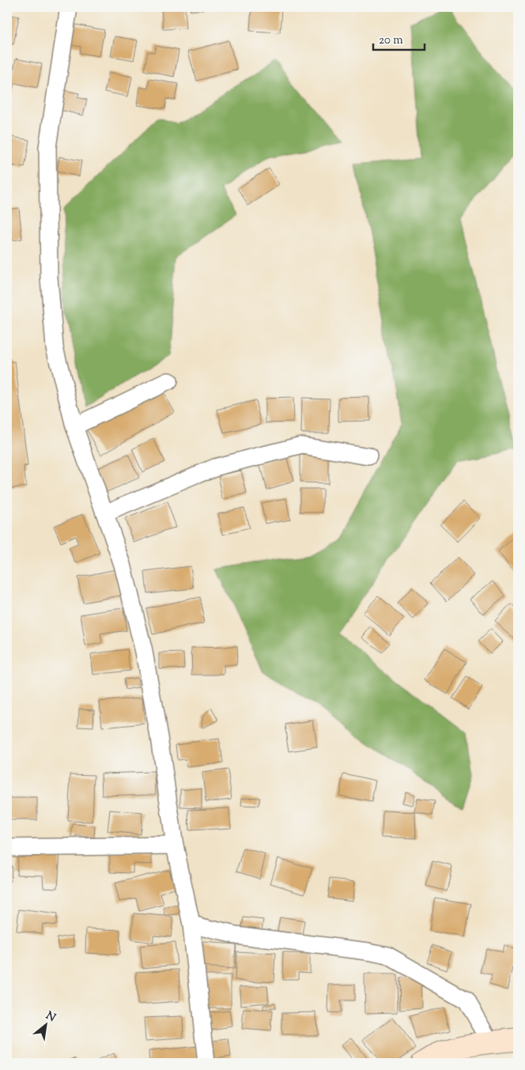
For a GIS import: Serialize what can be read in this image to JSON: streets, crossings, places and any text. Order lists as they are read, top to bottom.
{
  "scale_bar": "20 m",
  "north": "top right"
}
